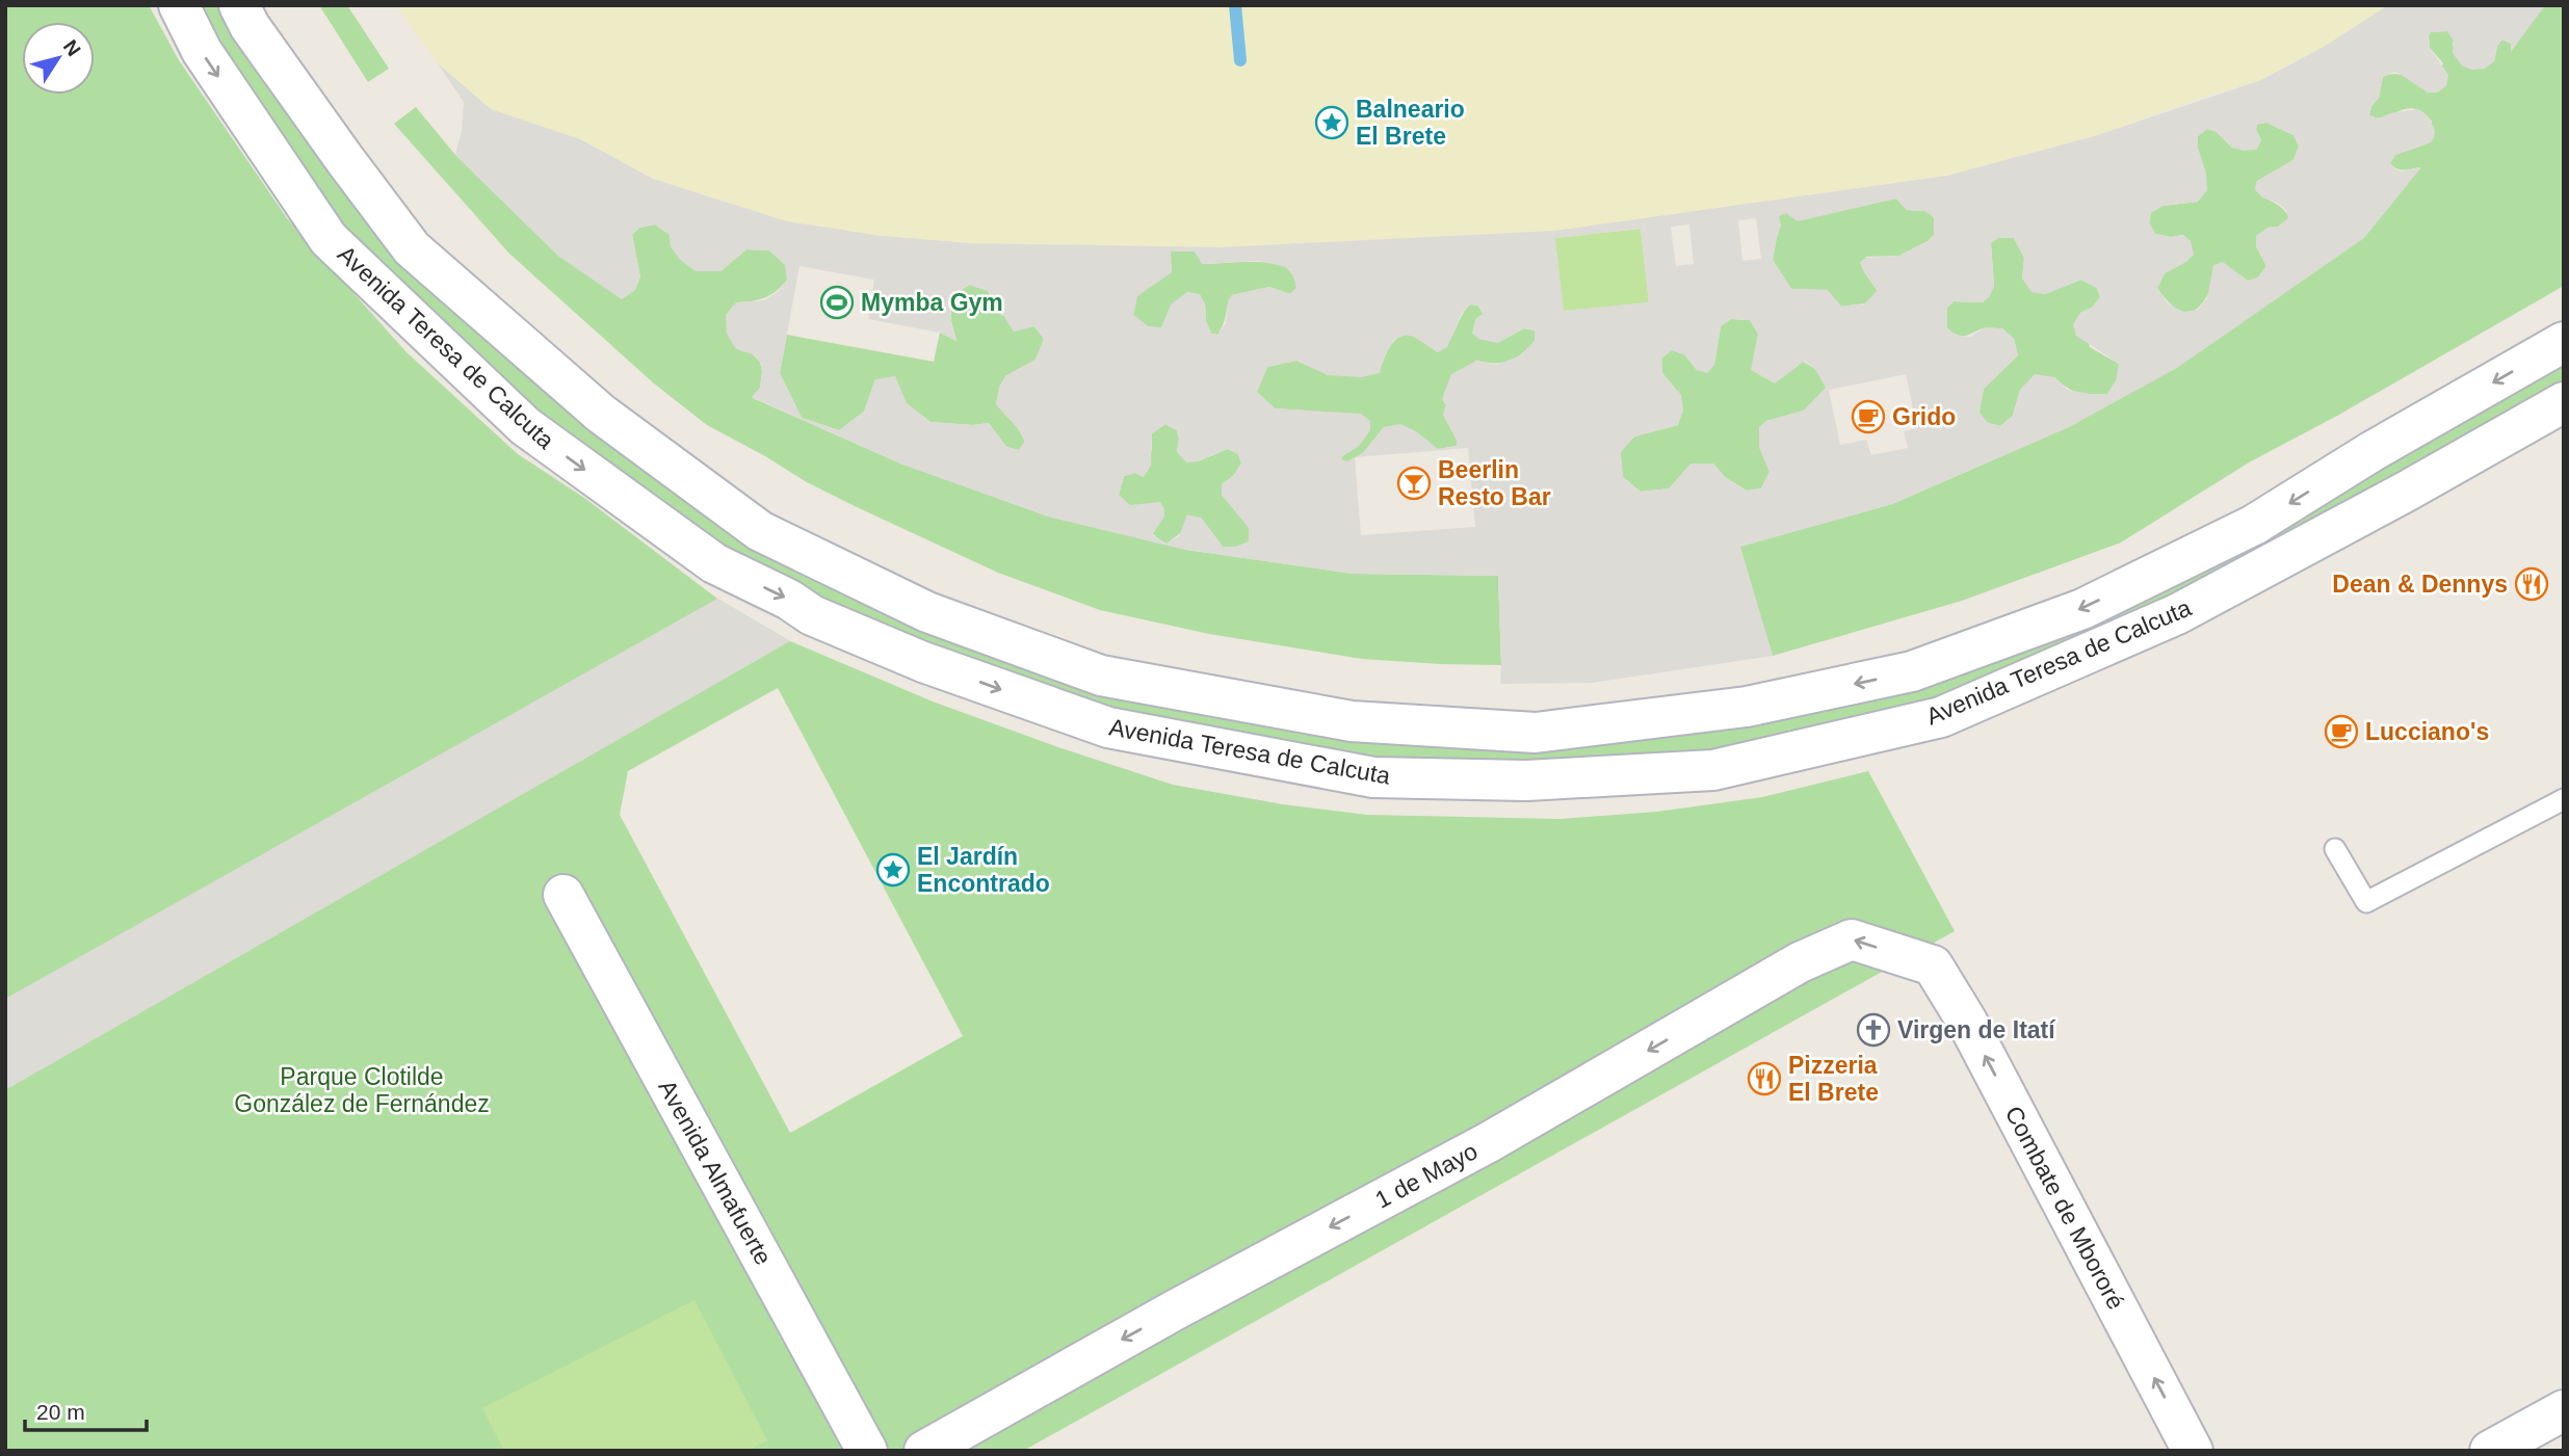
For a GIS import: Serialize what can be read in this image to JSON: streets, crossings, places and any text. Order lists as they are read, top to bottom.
{
  "streets": {
    "main road": [
      "Avenida Teresa de Calcuta",
      "Avenida Almafuerte",
      "1 de Mayo",
      "Combate de Mbororé"
    ]
  },
  "crossings": [
    ["1 de Mayo", "Combate de Mbororé"]
  ],
  "one_way": ["1 de Mayo", "Combate de Mbororé"],
  "parks": ["Parque Clotilde González de Fernández"],
  "places": {
    "place": ["Balneario El Brete", "El Jardín Encontrado"],
    "sports": ["Mymba Gym"],
    "cafe": ["Grido", "Lucciano's"],
    "bar": ["Beerlin Resto Bar"],
    "restaurant": ["Dean & Dennys", "Pizzeria El Brete"],
    "church": ["Virgen de Itatí"]
  },
  "scale_bar": "20 m",
  "north": "top right"
}
